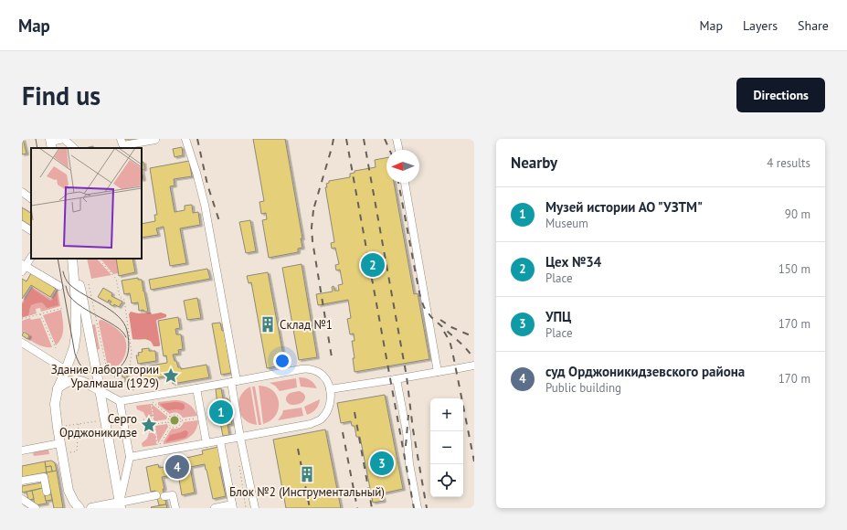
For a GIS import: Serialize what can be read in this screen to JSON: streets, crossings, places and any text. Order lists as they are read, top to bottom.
{
  "places": {
    "building": ["Склад №1", "Блок №2 (Инструментальный)"],
    "place": ["Здание лаборатории Уралмаша (1929)", "Серго Орджоникидзе"]
  },
  "north": "left",
  "page": {
    "header": "Map",
    "nav": ["Map", "Layers", "Share"],
    "buttons": "Directions",
    "title": "Find us",
    "heading": ["Nearby", "4 results"],
    "list": [
      {
        "mark": "1",
        "name": "Музей истории АО \"УЗТМ\"",
        "note": "Museum",
        "value": "90 m"
      },
      {
        "mark": "2",
        "name": "Цех №34",
        "note": "Place",
        "value": "150 m"
      },
      {
        "mark": "3",
        "name": "УПЦ",
        "note": "Place",
        "value": "170 m"
      },
      {
        "mark": "4",
        "name": "суд Орджоникидзевского района",
        "note": "Public building",
        "value": "170 m"
      }
    ],
    "pins": [
      "2",
      "1",
      "3",
      "4"
    ],
    "map_buttons": ["+", "−"]
  }
}
